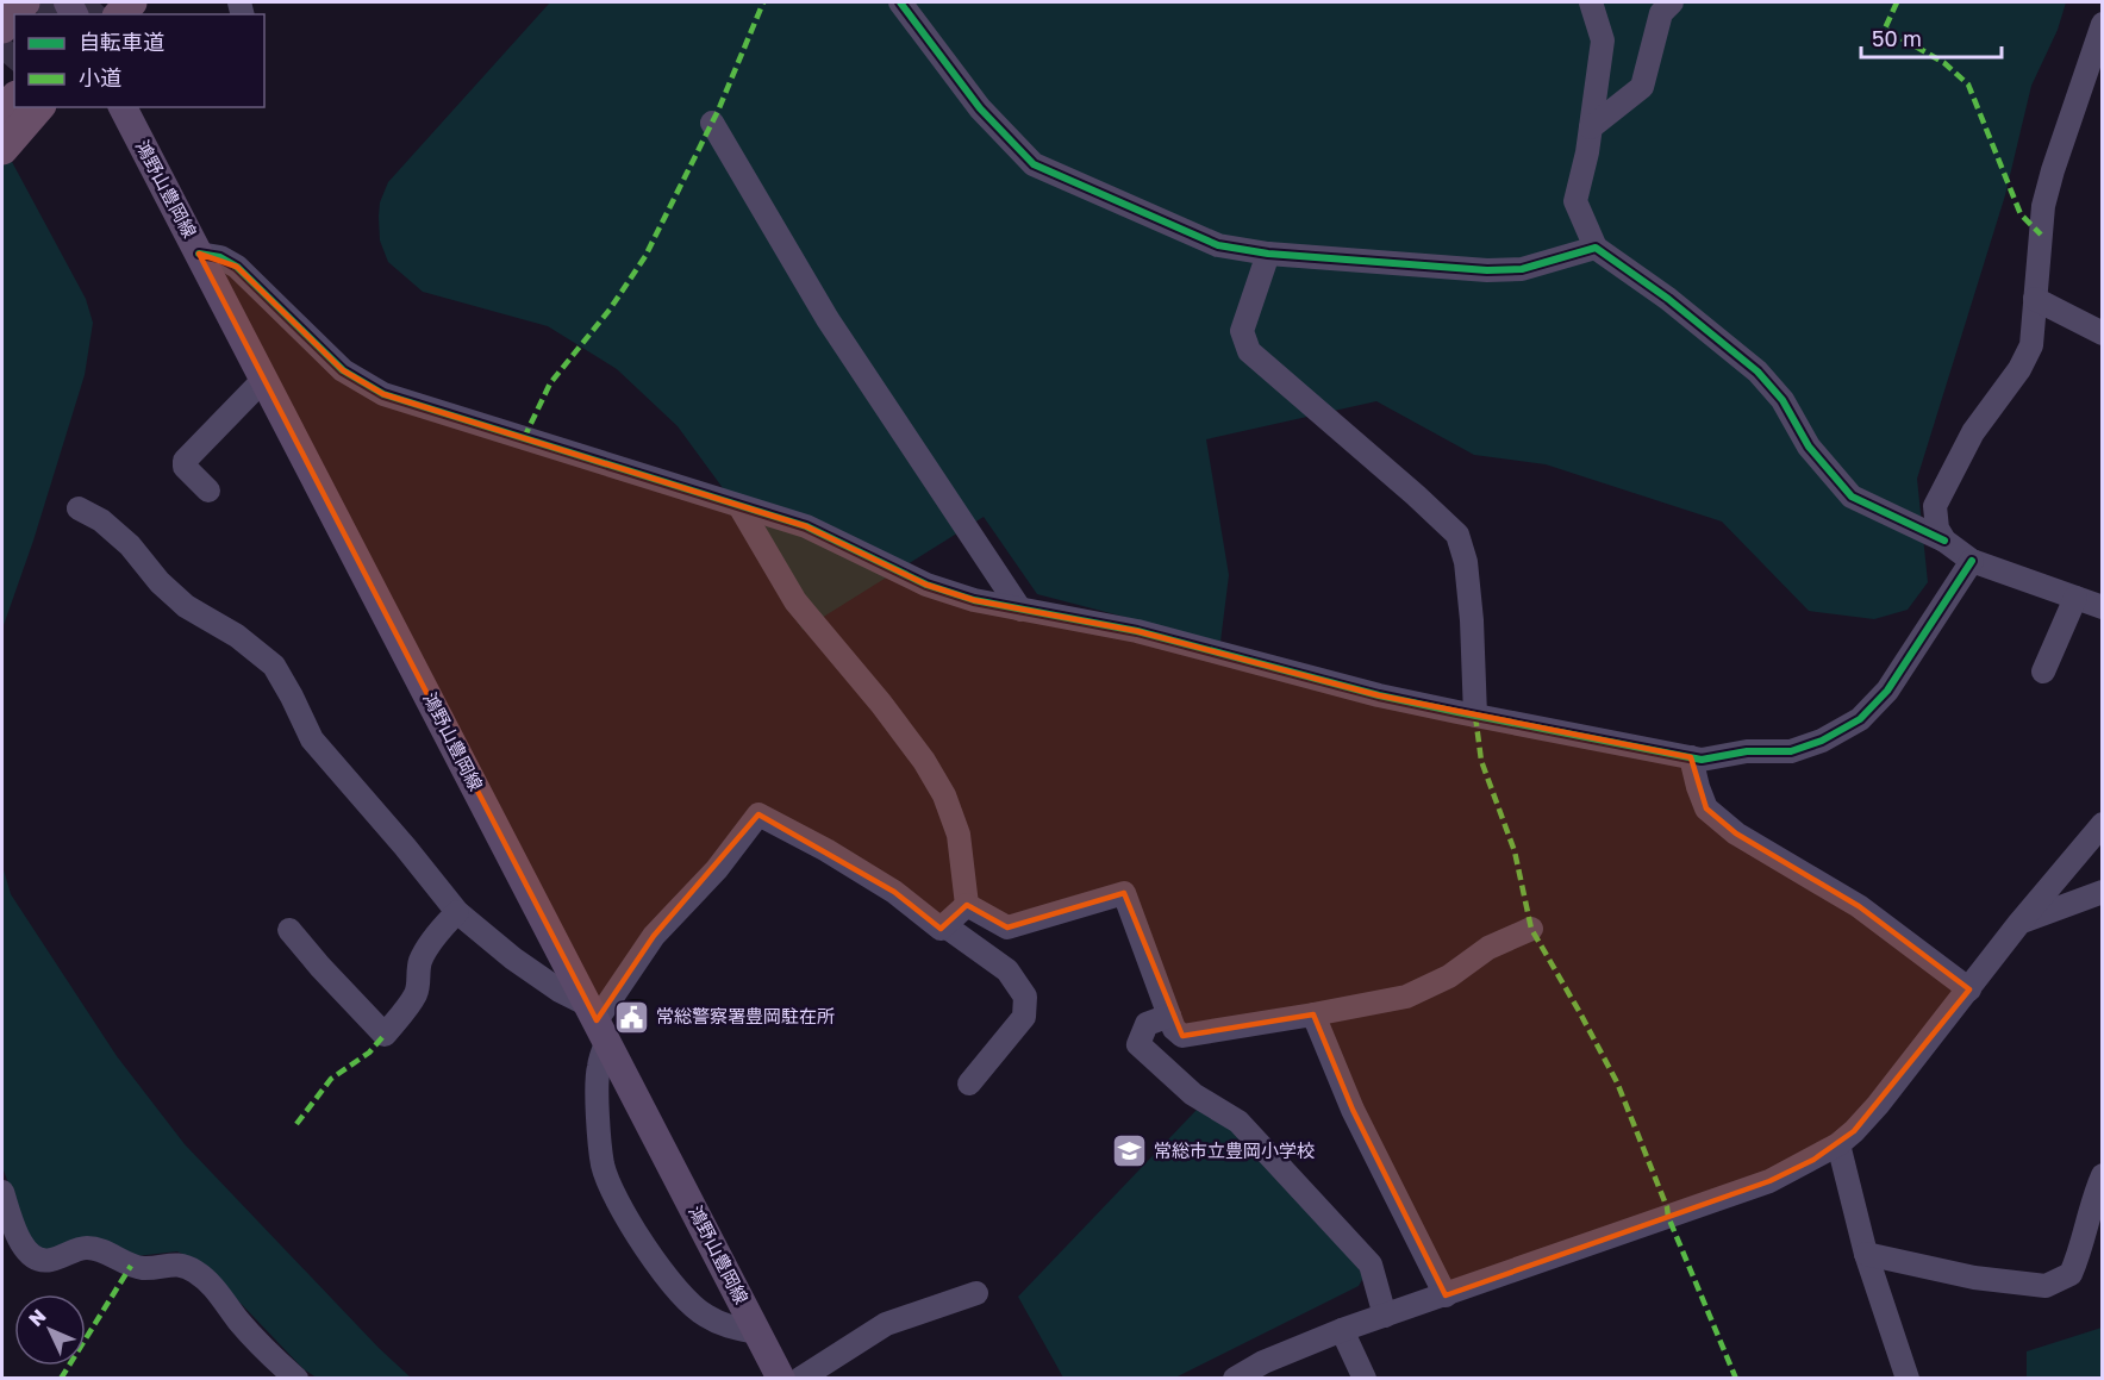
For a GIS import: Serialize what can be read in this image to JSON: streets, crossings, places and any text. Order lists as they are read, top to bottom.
{
  "streets": {
    "main road": ["鴻野山豊岡線"]
  },
  "places": {
    "public building": ["常総警察署豊岡駐在所"],
    "school or university": ["常総市立豊岡小学校"]
  },
  "legend": ["自転車道", "小道"],
  "scale_bar": "50 m",
  "north": "top left"
}
